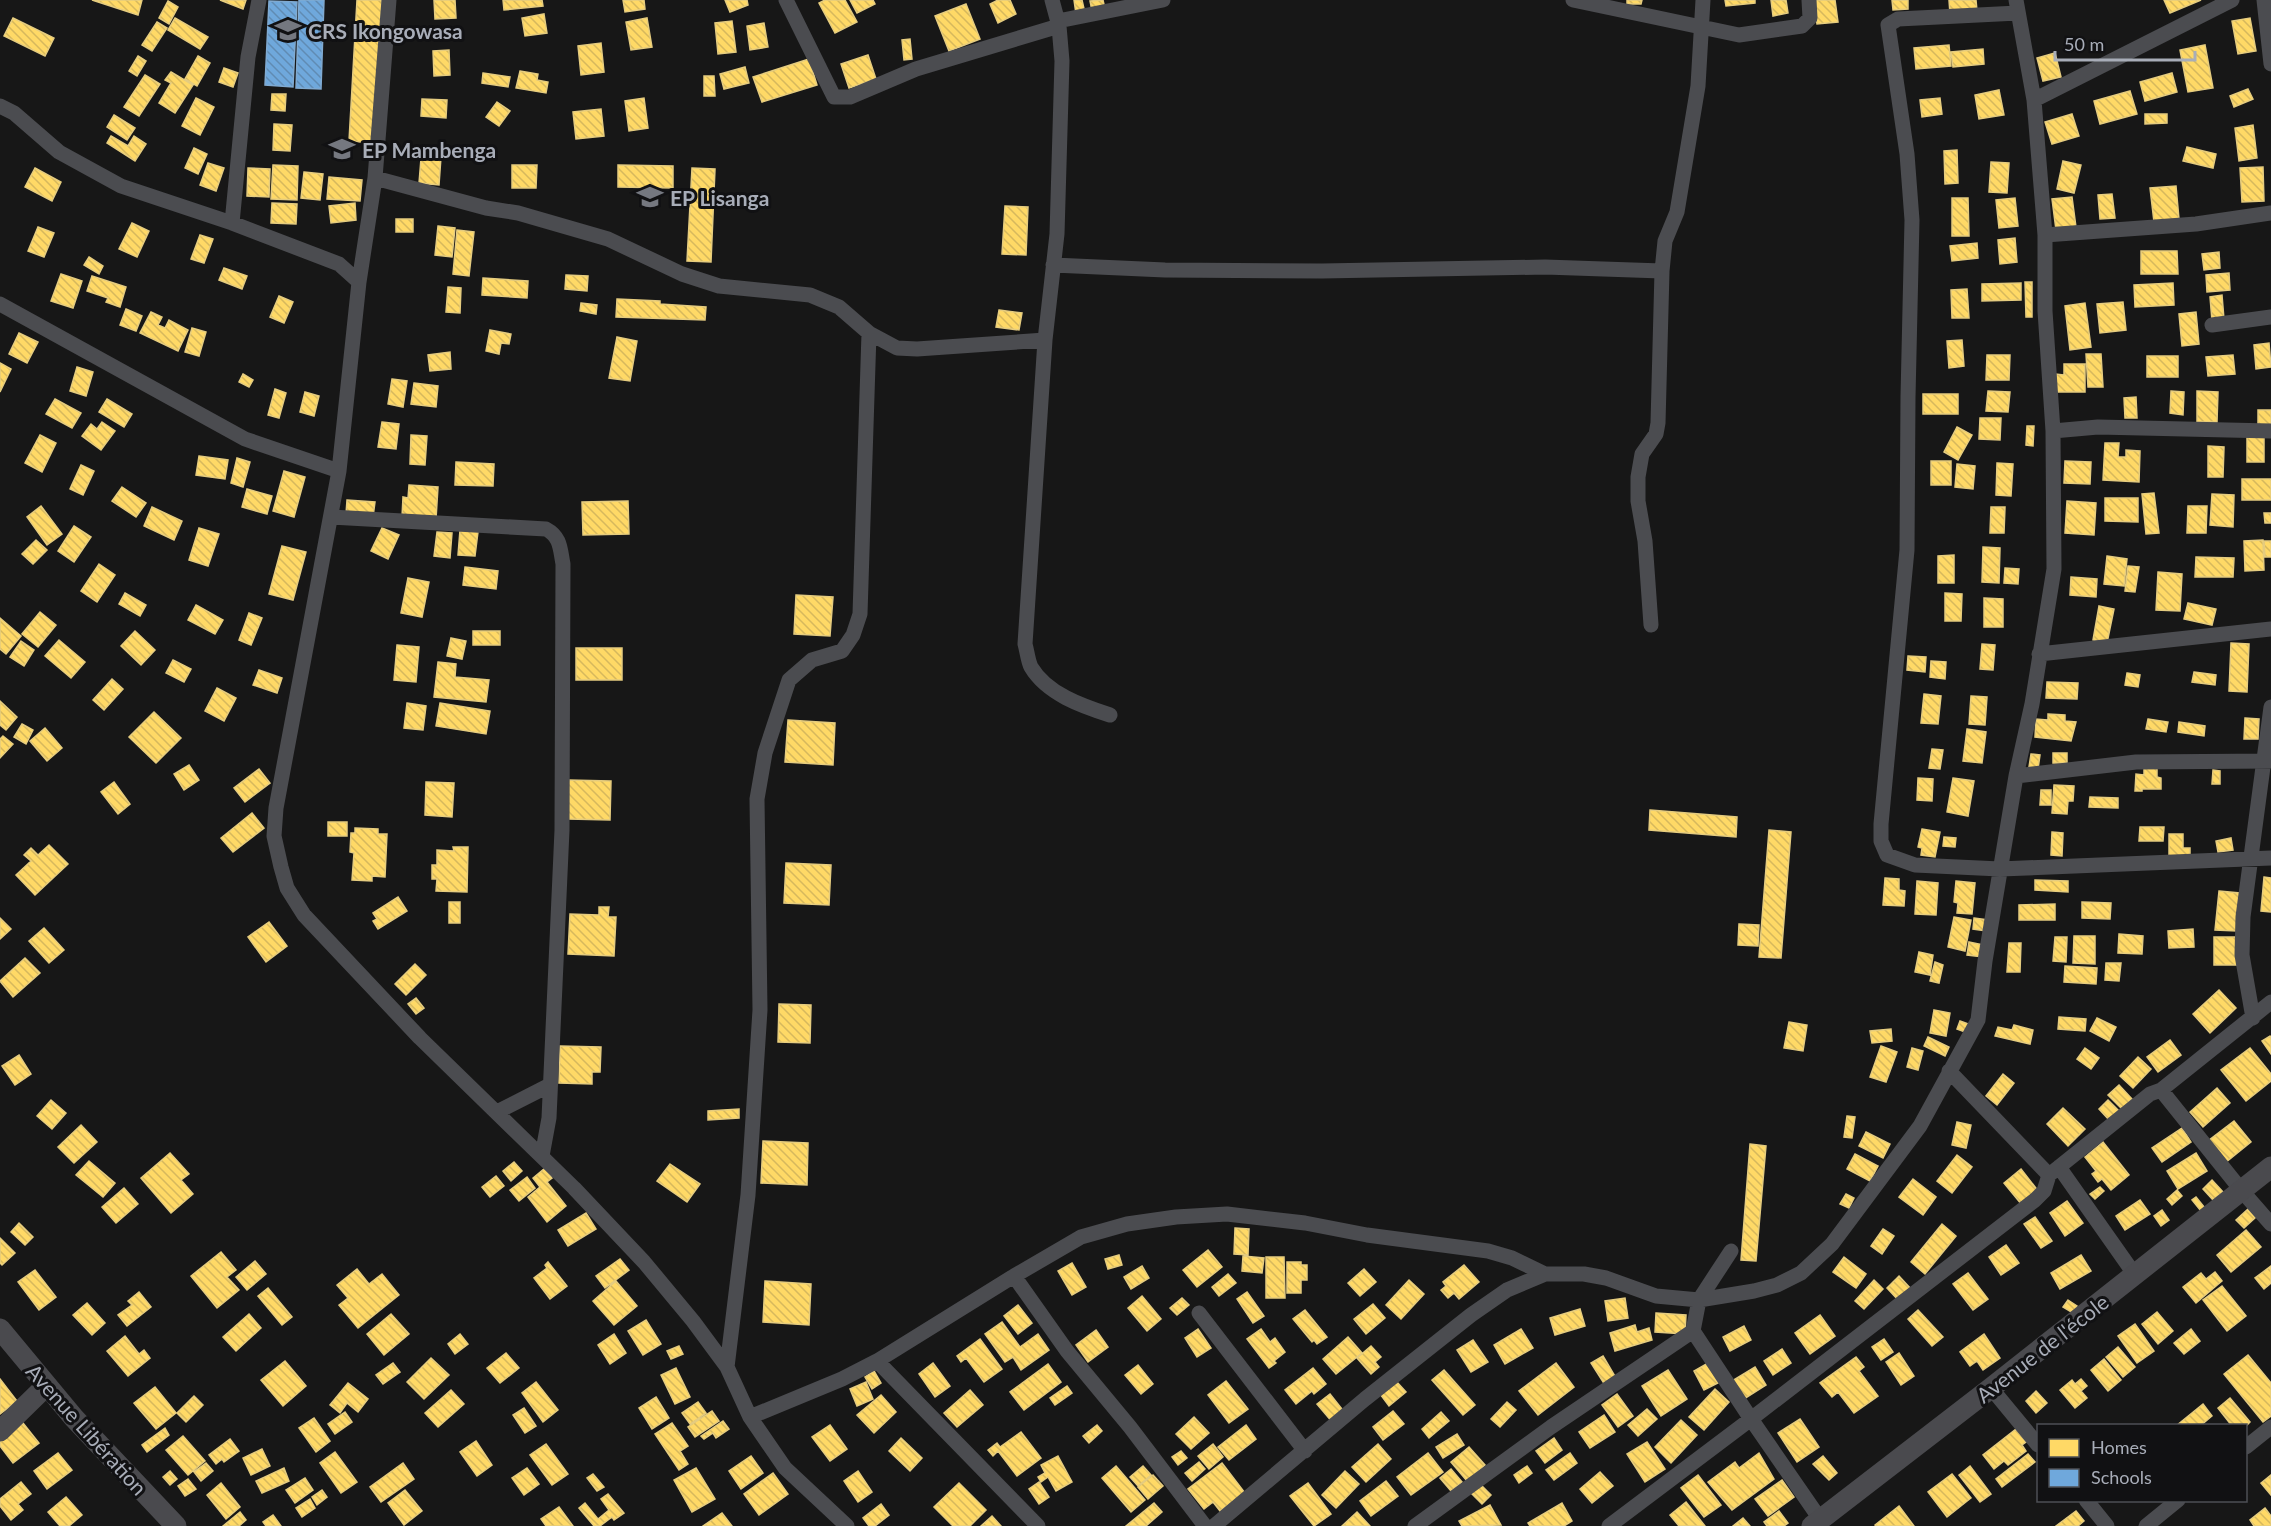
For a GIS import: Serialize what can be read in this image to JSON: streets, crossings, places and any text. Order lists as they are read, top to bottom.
{
  "streets": {
    "street": ["Avenue de l'école", "Avenue Libération"]
  },
  "places": {
    "school or university": ["CRS Ikongowasa", "EP Mambenga", "EP Lisanga"]
  },
  "legend": ["Homes", "Schools"],
  "scale_bar": "50 m"
}
